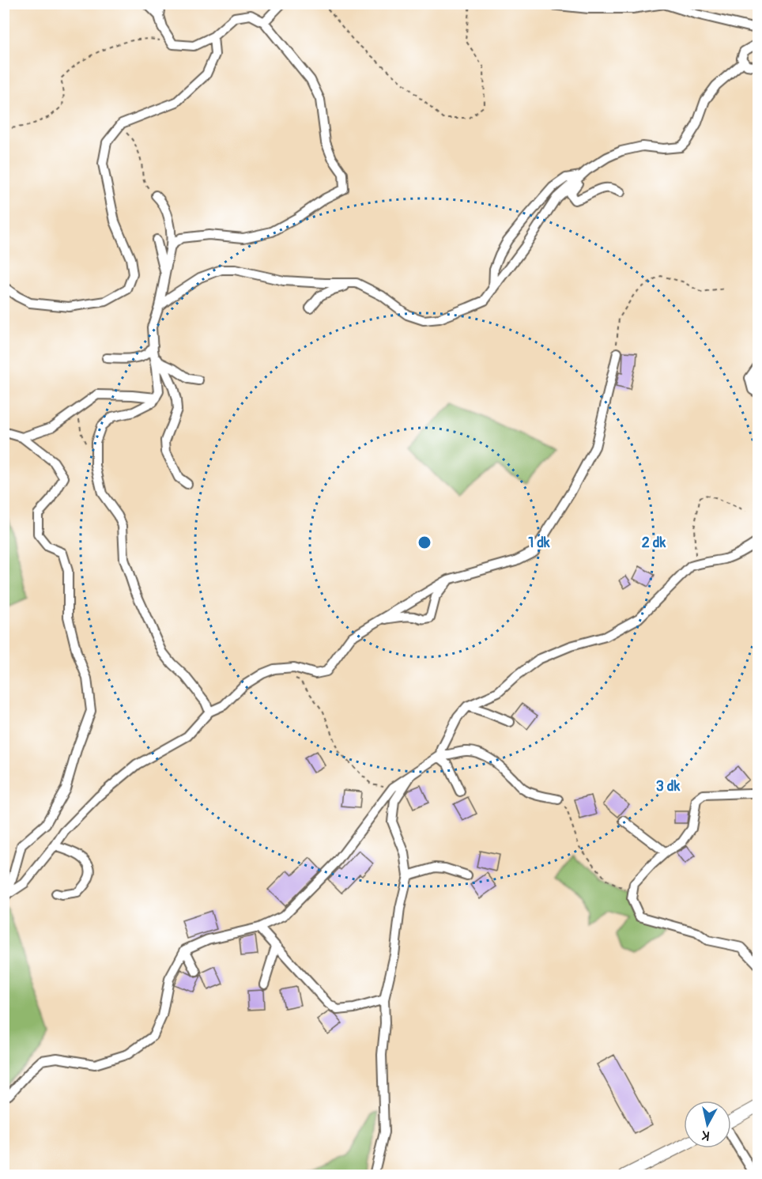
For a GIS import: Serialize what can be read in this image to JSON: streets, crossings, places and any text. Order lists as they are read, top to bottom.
{
  "north": "bottom",
  "rings": ["1 dk", "2 dk", "3 dk"]
}
